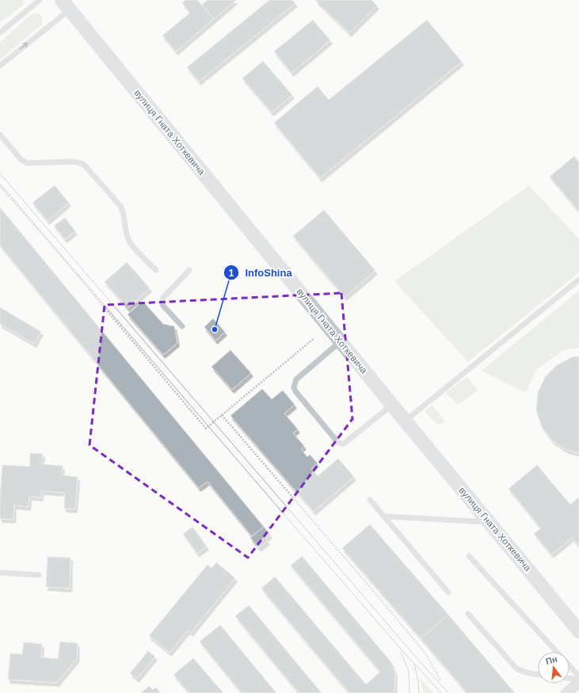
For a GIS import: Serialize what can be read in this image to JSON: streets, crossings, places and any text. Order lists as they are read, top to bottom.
{
  "streets": {
    "street": ["вулиця Гната Хоткевича"]
  },
  "places": ["InfoShina"],
  "north": "top"
}
